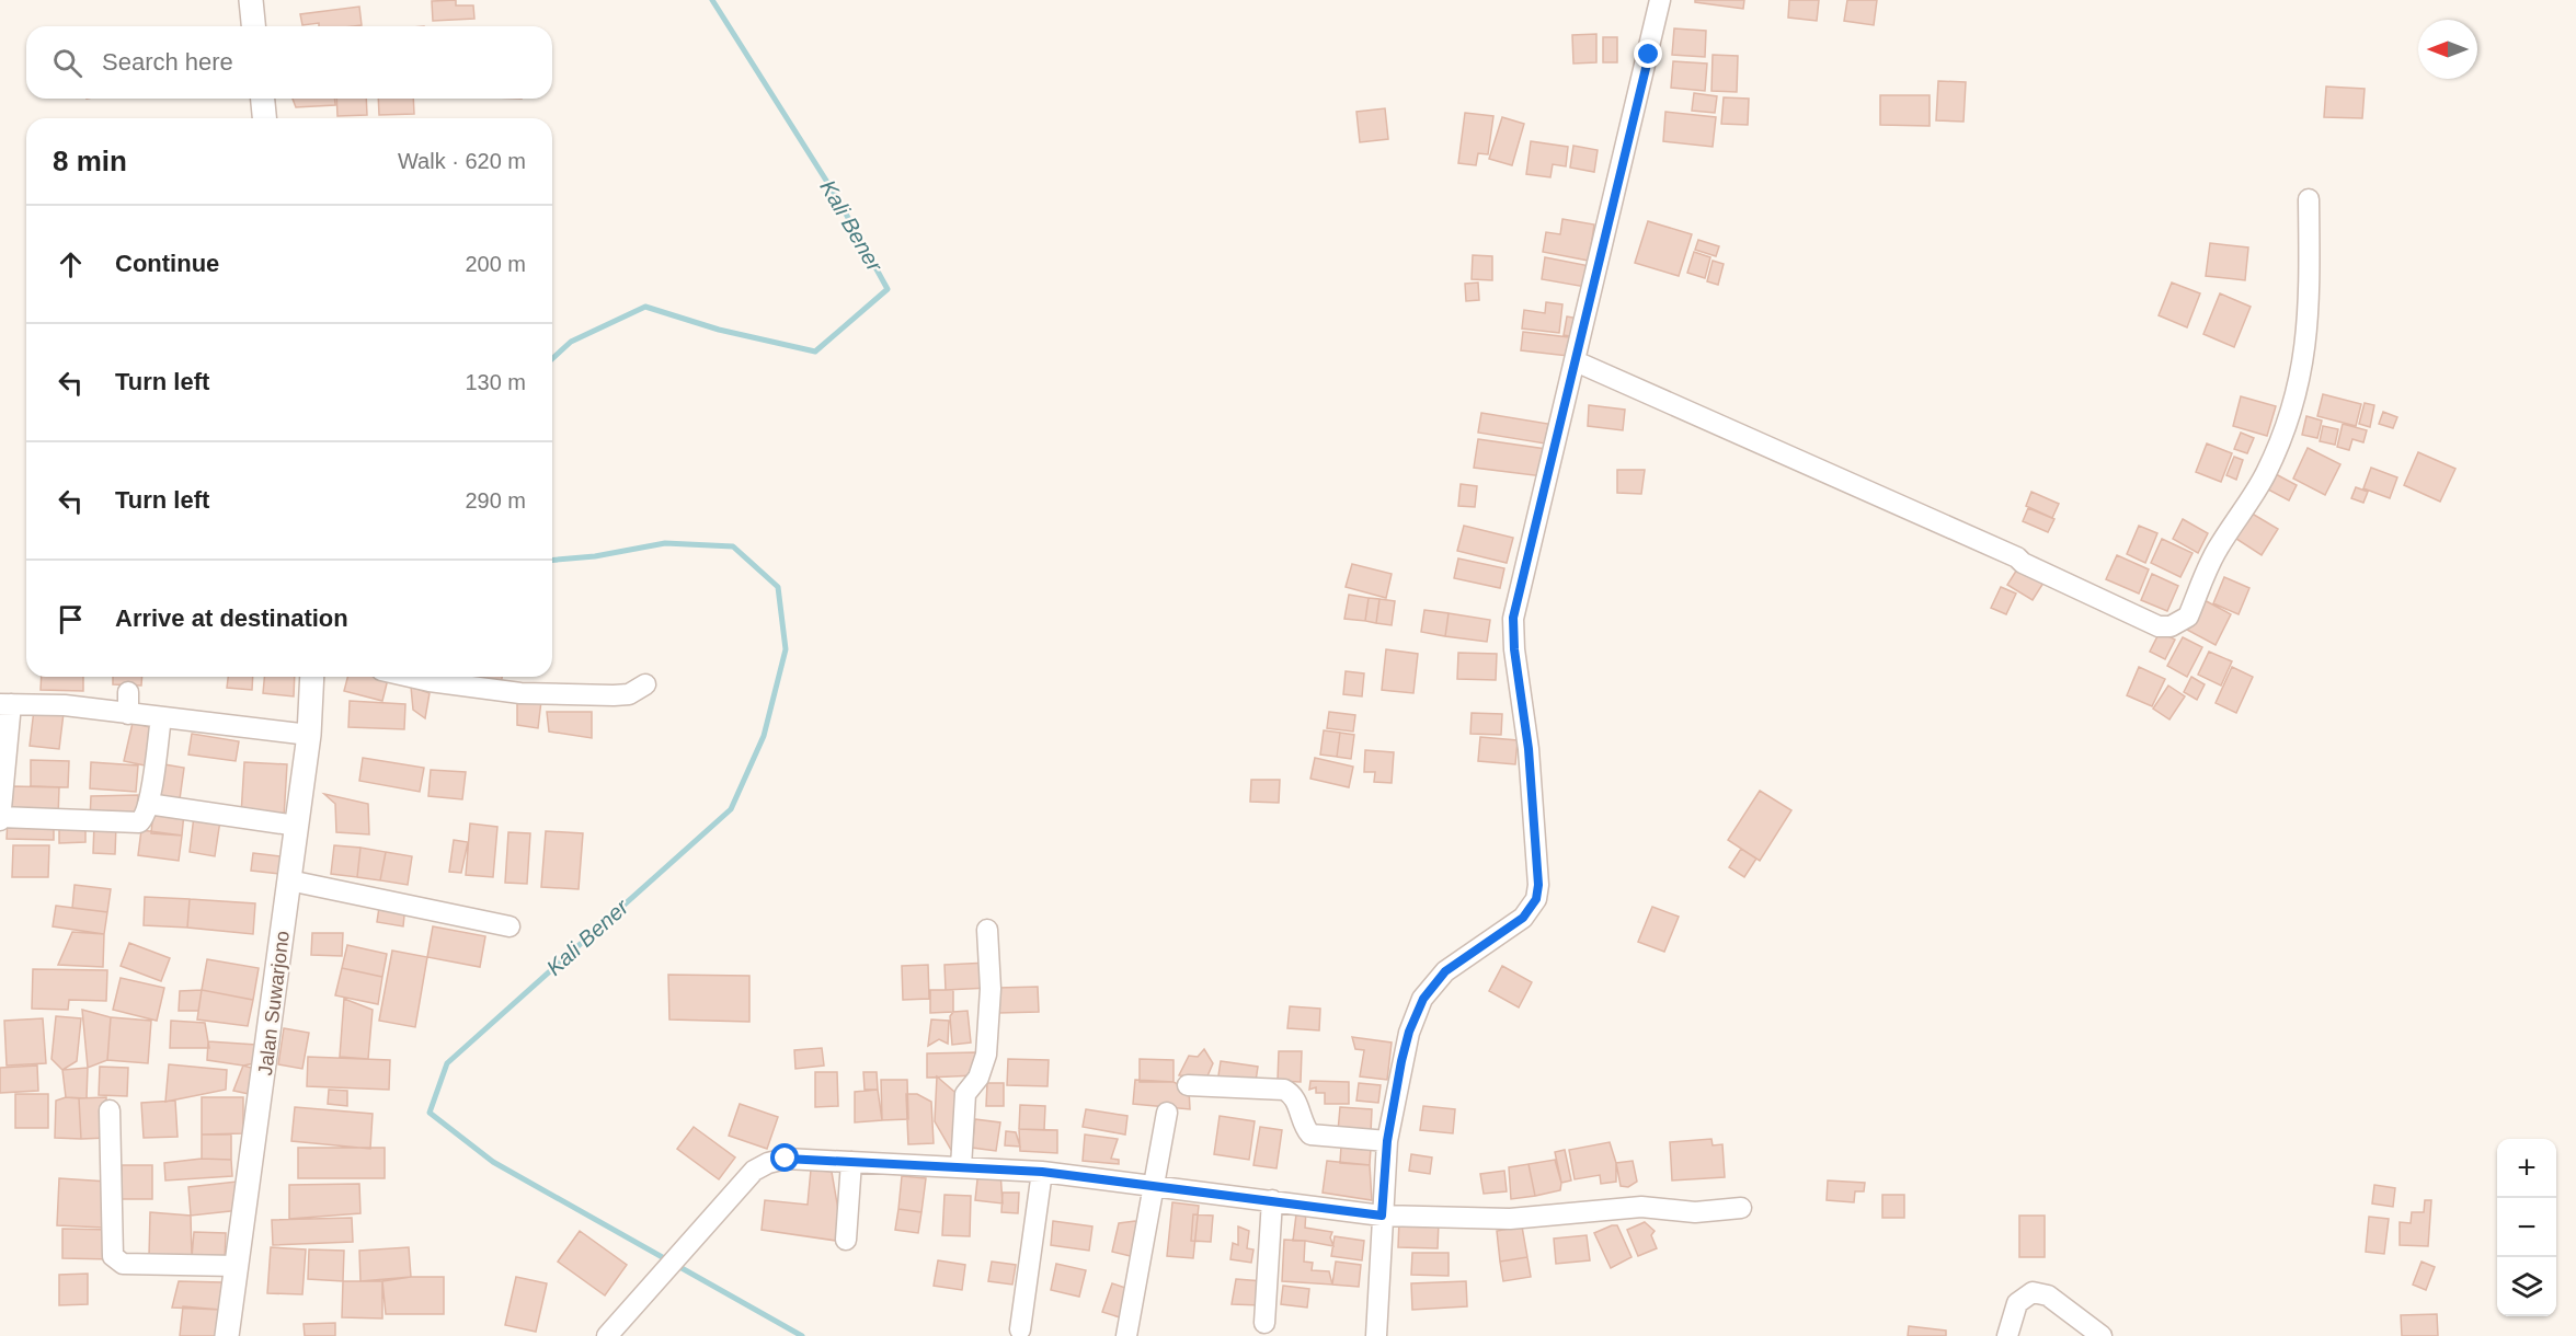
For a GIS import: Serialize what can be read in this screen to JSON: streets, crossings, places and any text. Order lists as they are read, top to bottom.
{
  "streets": {
    "street": ["Jalan Suwarjono"]
  },
  "water": ["Kali Bener"],
  "north": "left",
  "page": {
    "search": "Search here",
    "heading": ["8 min", "Walk · 620 m"],
    "list": [
      ["Continue", "200 m"],
      ["Turn left", "130 m"],
      ["Turn left", "290 m"],
      "Arrive at destination"
    ],
    "map_buttons": ["+", "−"]
  }
}
